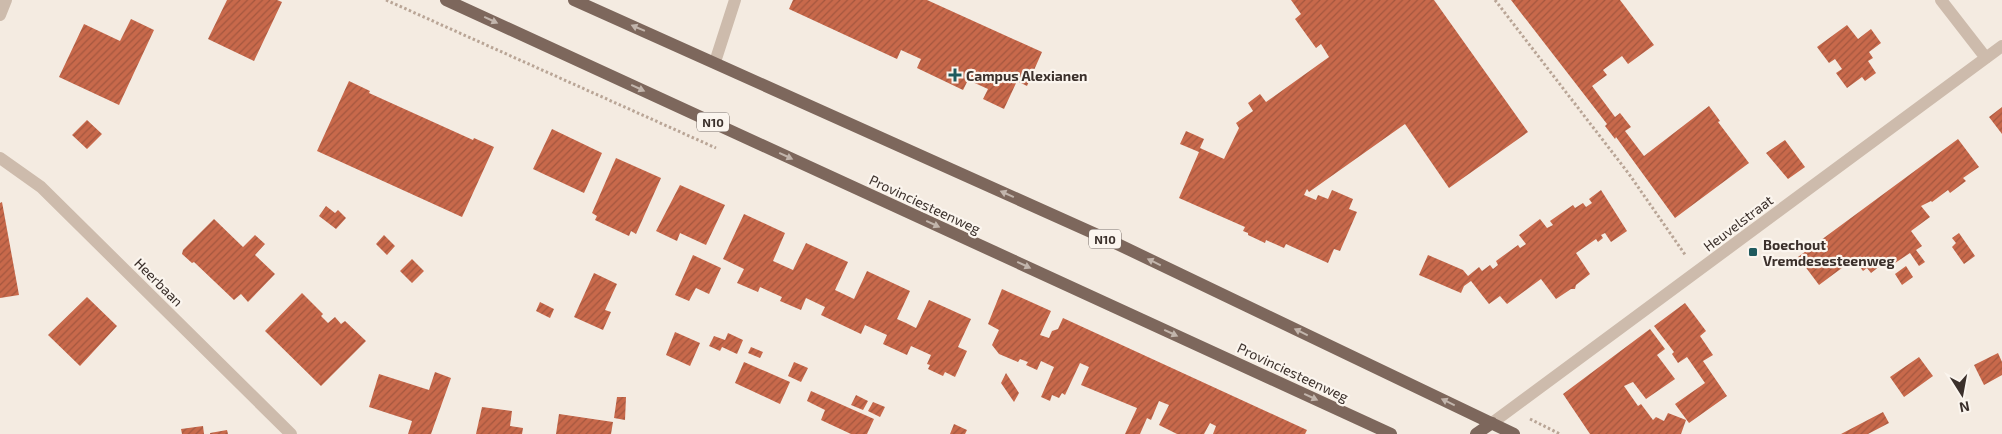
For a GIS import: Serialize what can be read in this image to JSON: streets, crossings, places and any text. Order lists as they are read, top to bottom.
{
  "streets": {
    "main road": ["N10", "Provinciesteenweg"],
    "street": ["Heuvelstraat", "Heerbaan"]
  },
  "crossings": [
    ["N10", "Heuvelstraat"]
  ],
  "places": {
    "health": ["Campus Alexianen"],
    "transit": ["Boechout Vremdesesteenweg"]
  },
  "north": "bottom"
}
